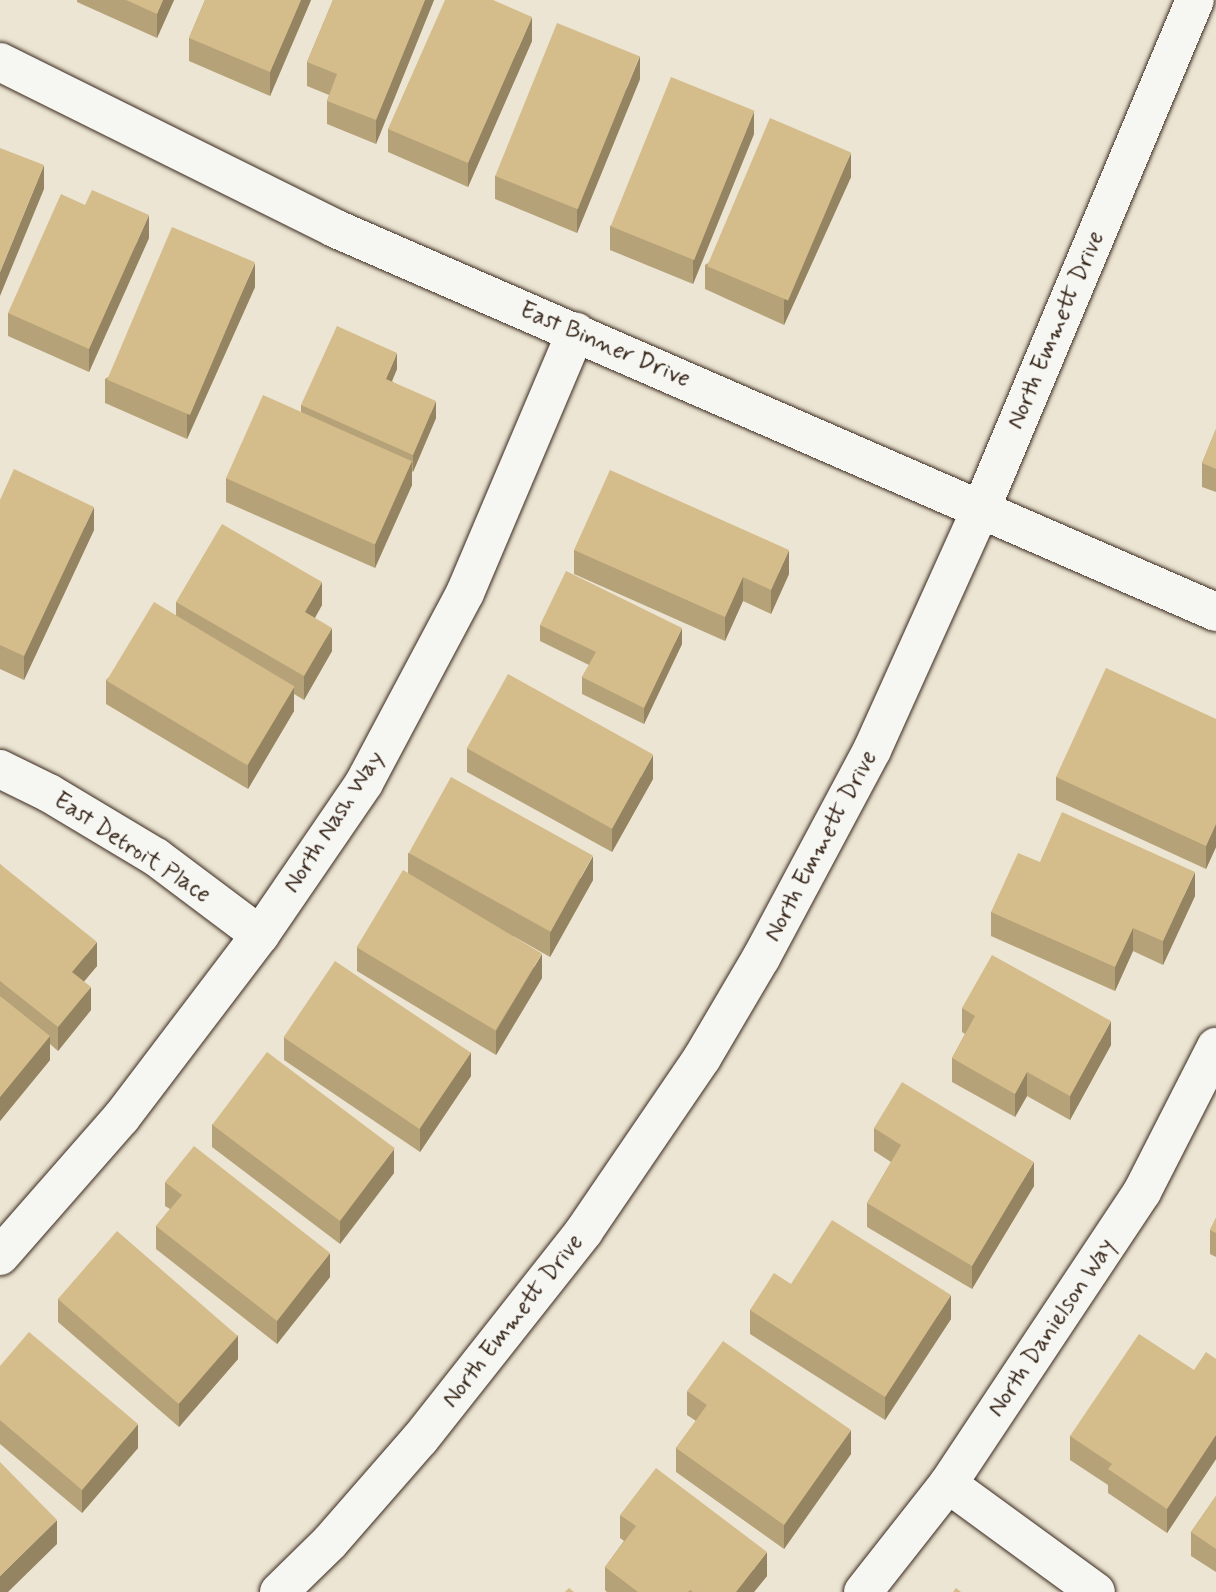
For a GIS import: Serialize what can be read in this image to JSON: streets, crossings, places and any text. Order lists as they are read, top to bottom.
{
  "streets": {
    "street": [
      "North Emmett Drive",
      "East Binner Drive",
      "North Nash Way",
      "East Detroit Place",
      "North Danielson Way"
    ]
  },
  "crossings": [
    ["North Emmett Drive", "East Binner Drive"],
    ["East Binner Drive", "North Nash Way"],
    ["North Nash Way", "East Detroit Place"]
  ]
}
